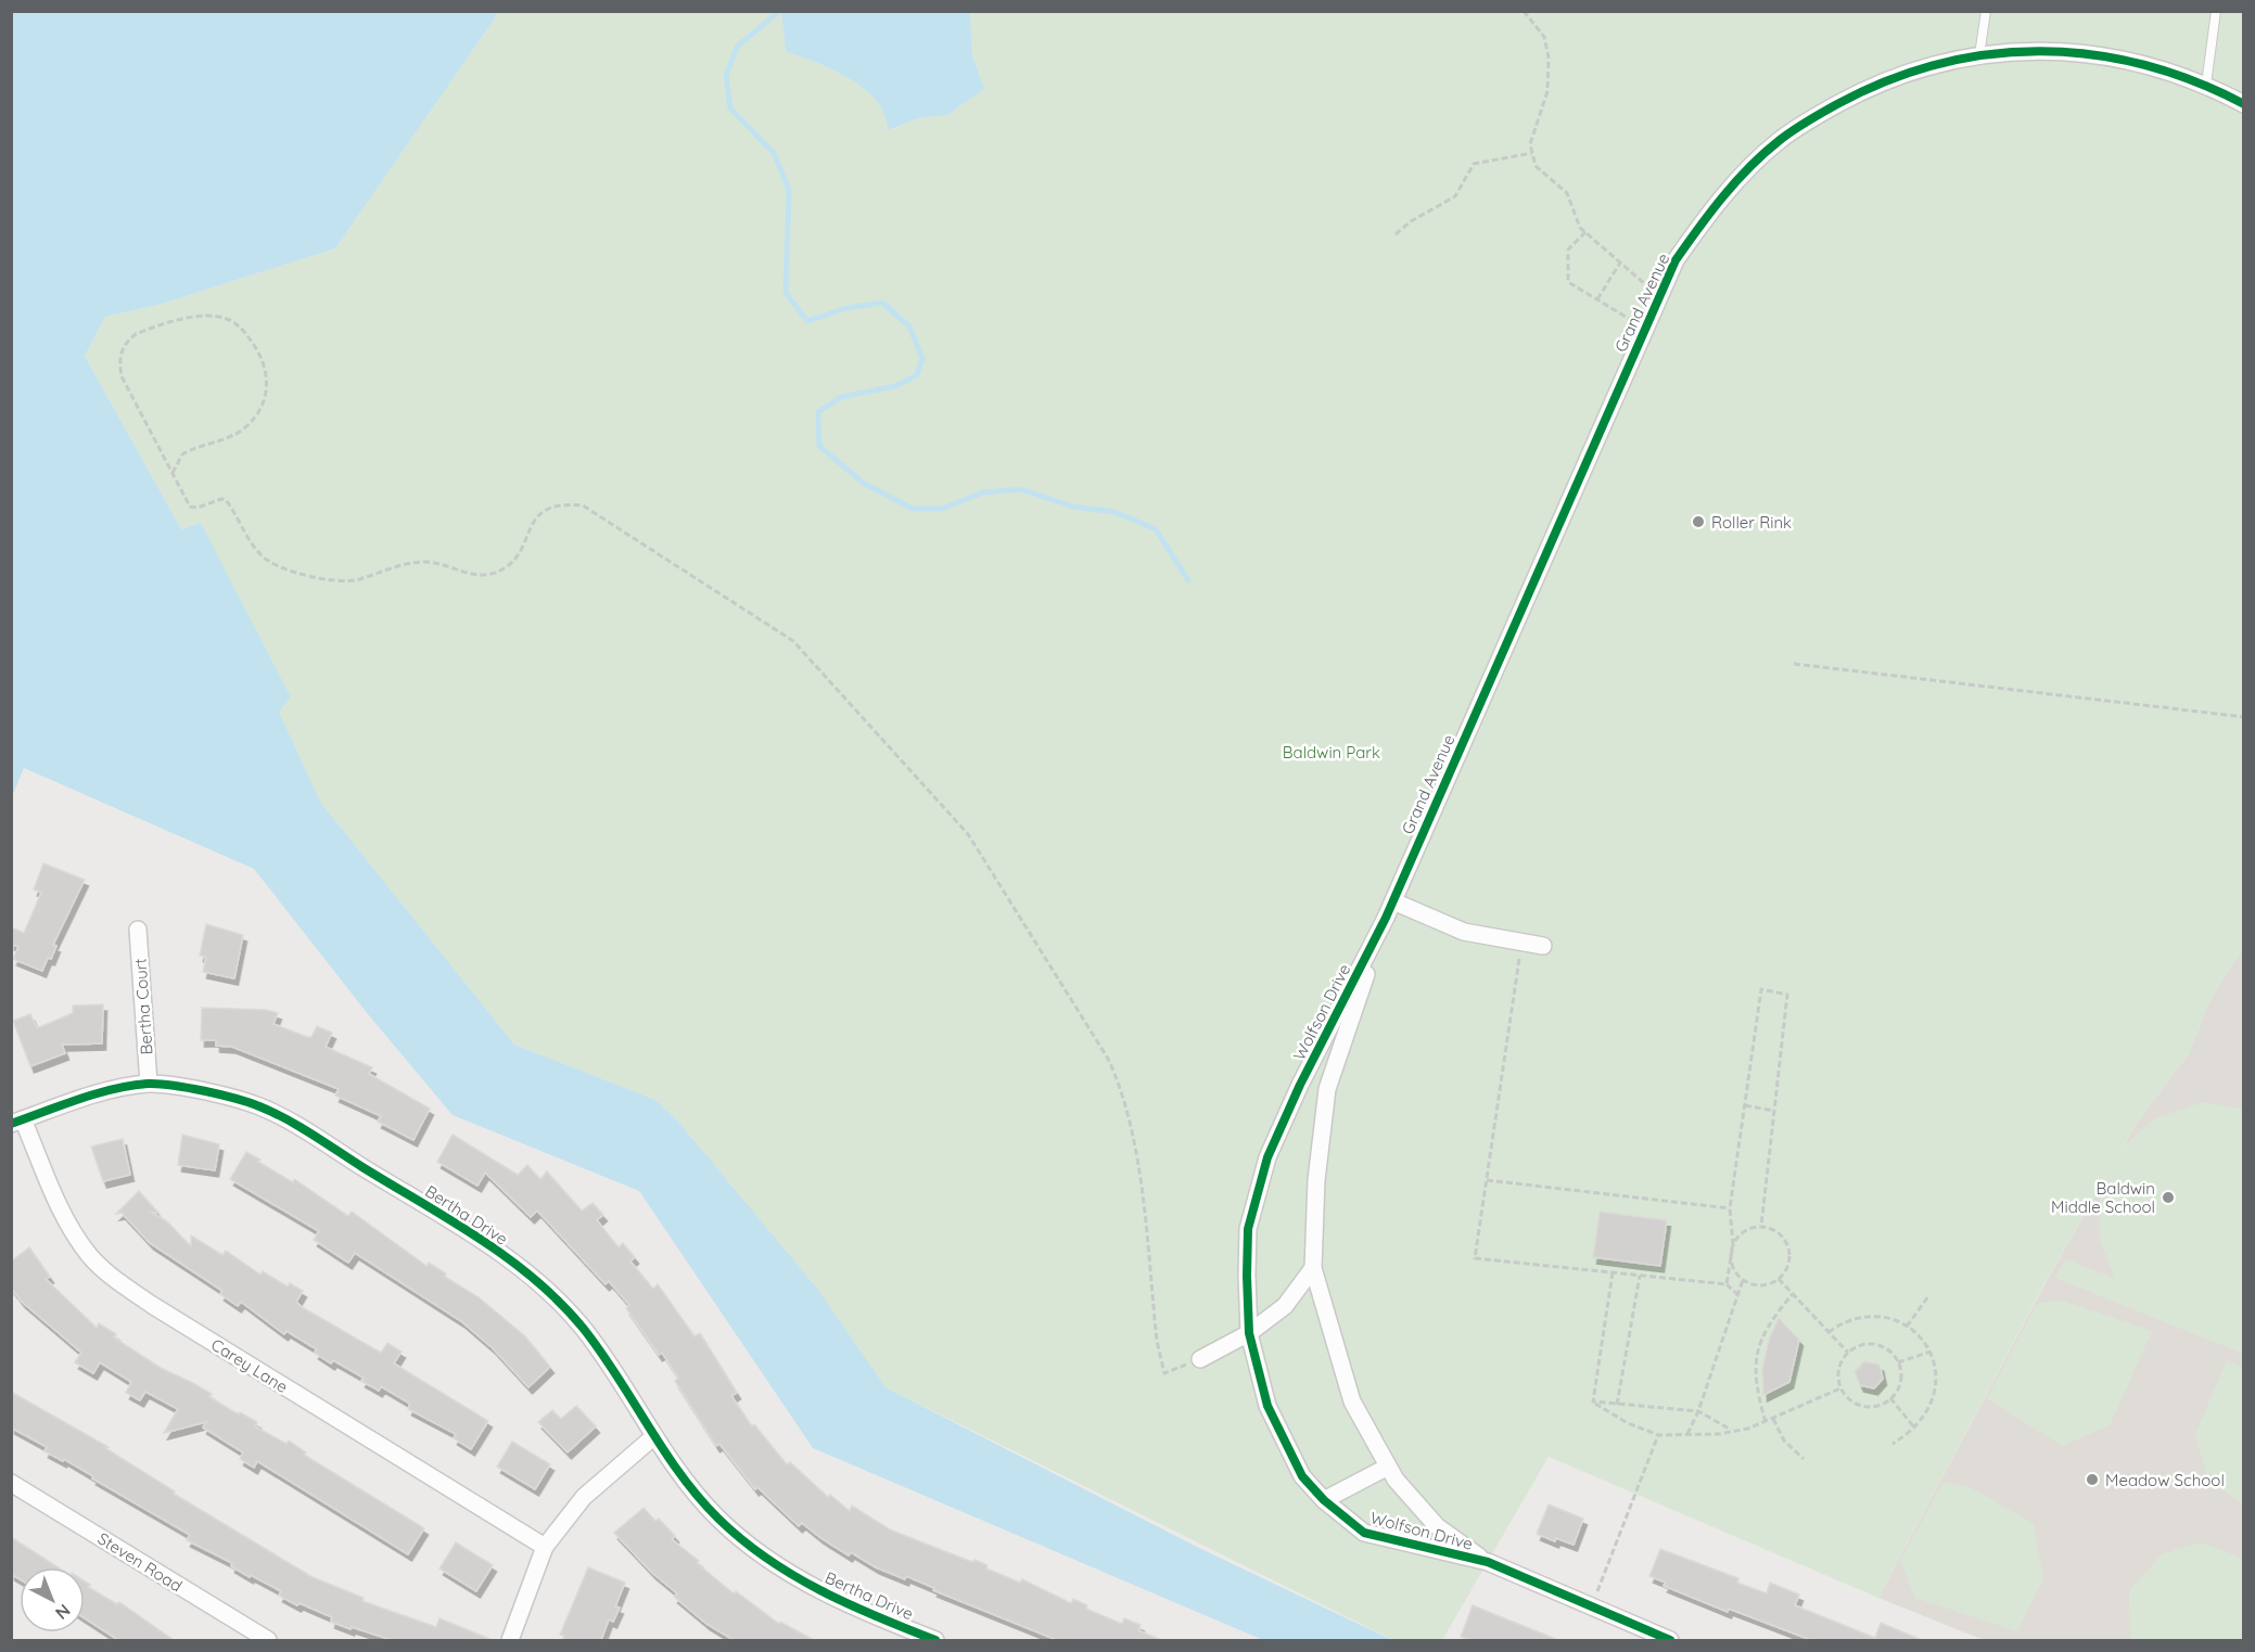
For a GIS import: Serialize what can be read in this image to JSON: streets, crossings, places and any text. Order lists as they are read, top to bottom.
{
  "streets": {
    "street": [
      "Grand Avenue",
      "Bertha Court",
      "Wolfson Drive",
      "Bertha Drive",
      "Carey Lane",
      "Steven Road"
    ]
  },
  "crossings": [
    ["Grand Avenue", "Wolfson Drive"],
    ["Bertha Court", "Bertha Drive"],
    ["Bertha Drive", "Carey Lane"]
  ],
  "parks": ["Baldwin Park"],
  "places": ["Roller Rink", "Baldwin Middle School", "Meadow School"],
  "north": "bottom right"
}
